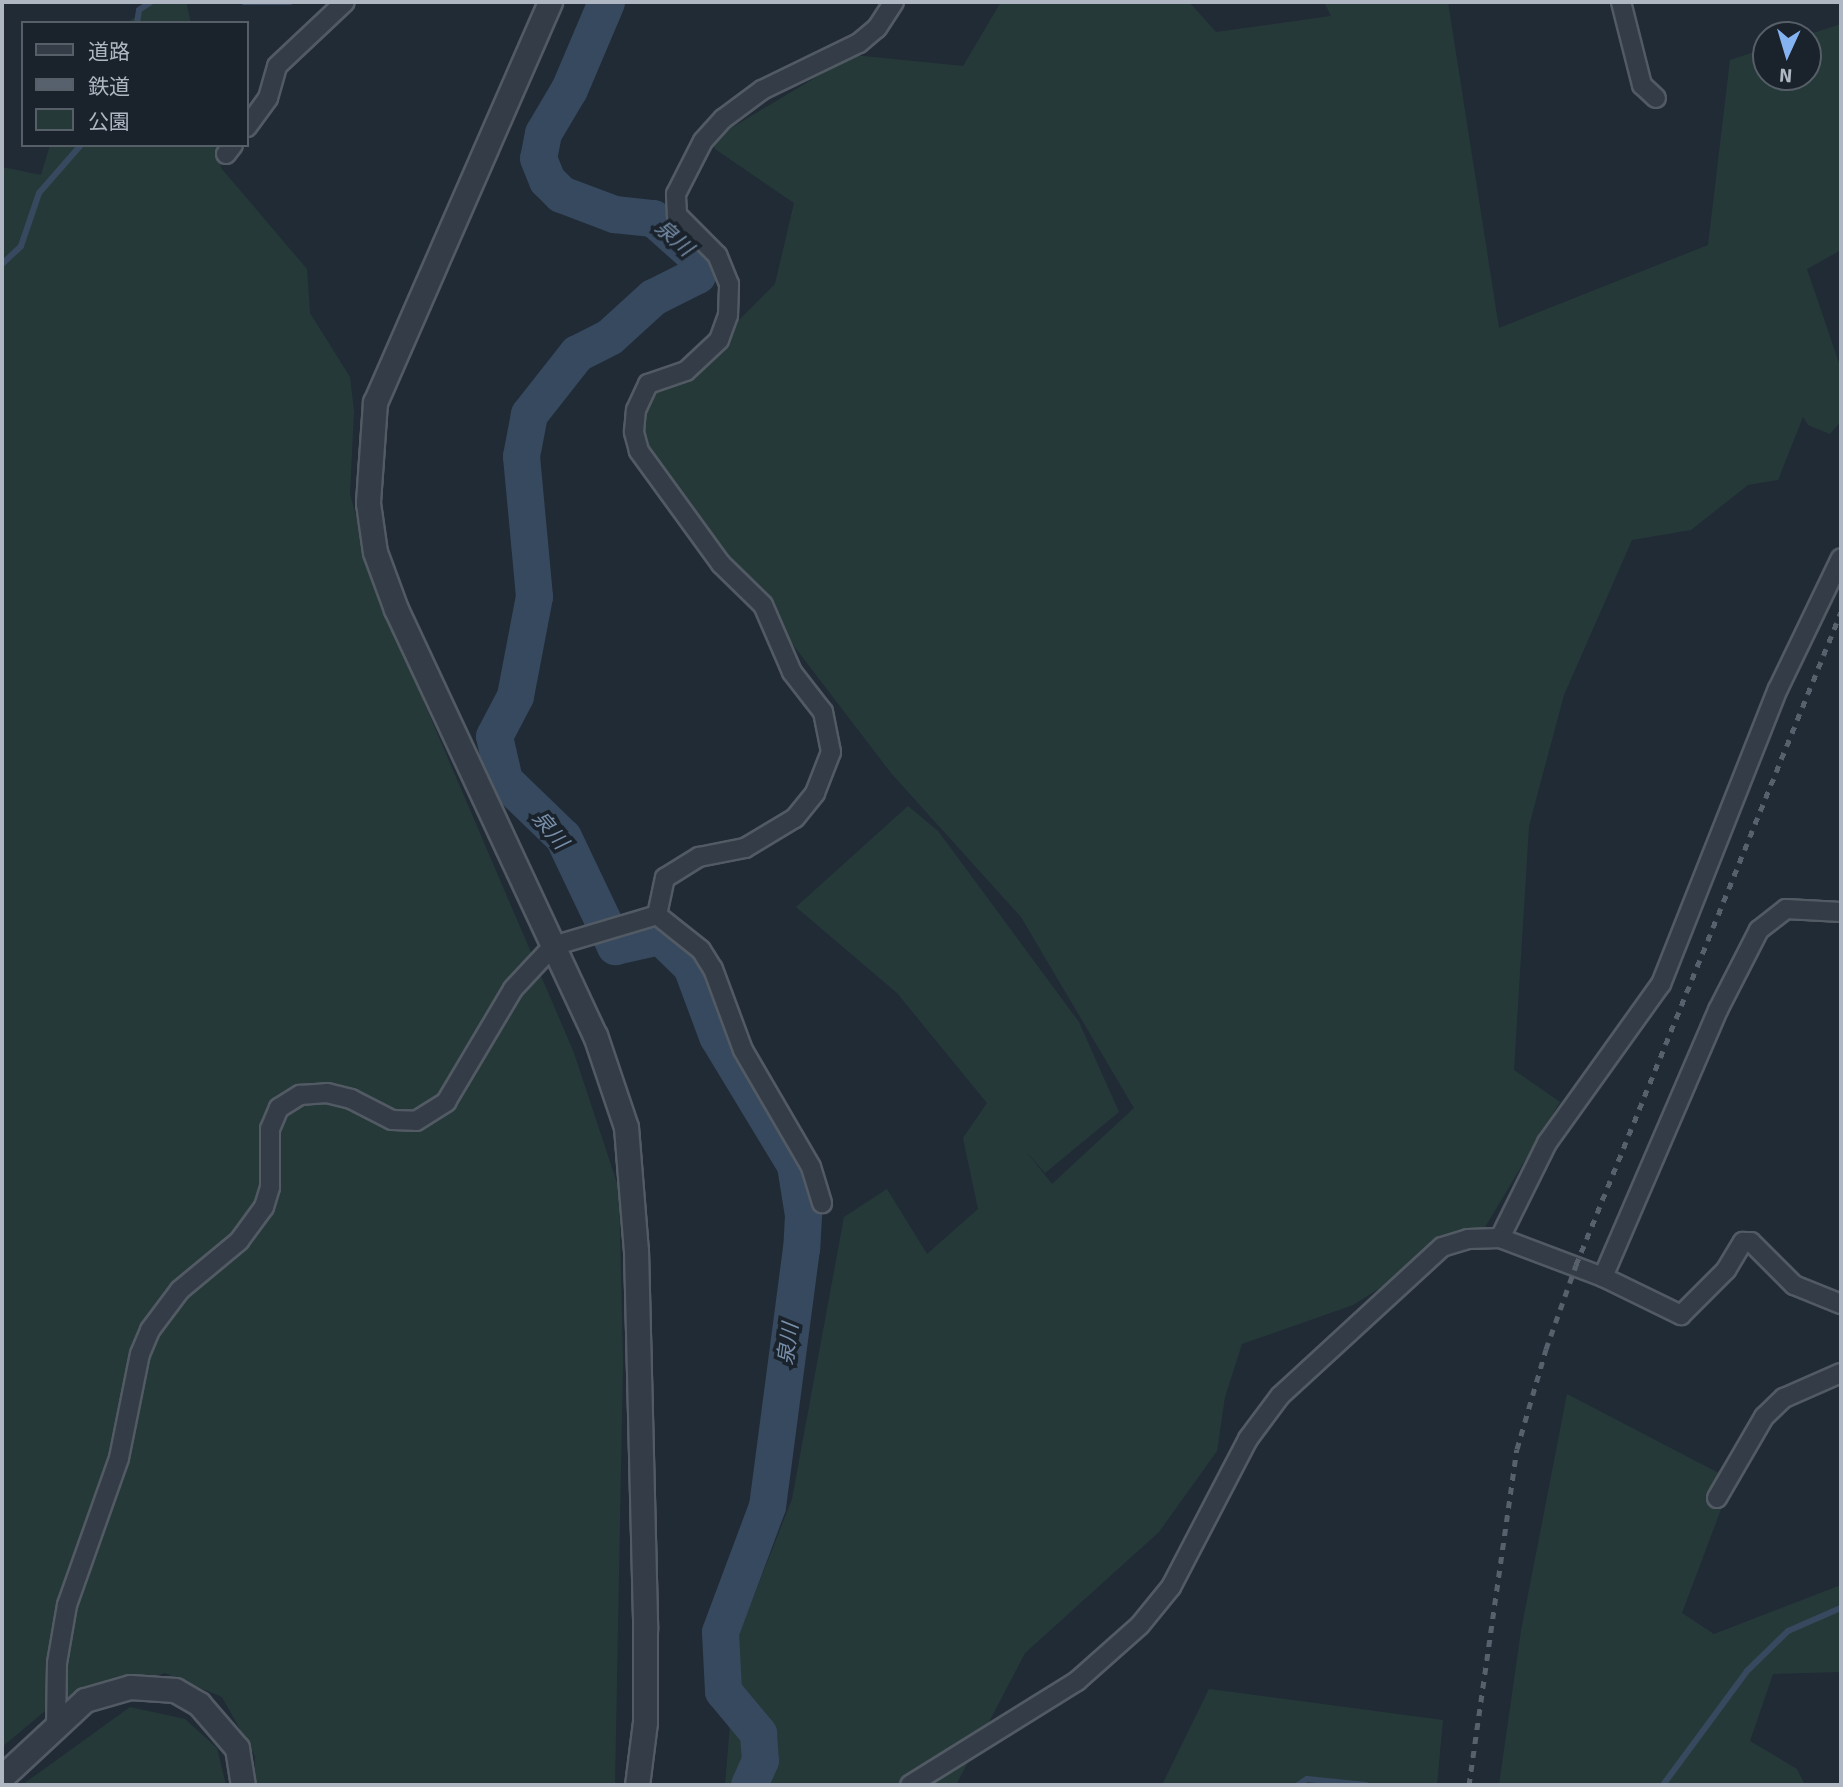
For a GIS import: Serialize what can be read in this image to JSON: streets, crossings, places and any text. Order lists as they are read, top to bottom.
{
  "water": ["泉川"],
  "legend": ["道路", "鉄道", "公園"],
  "north": "bottom"
}
